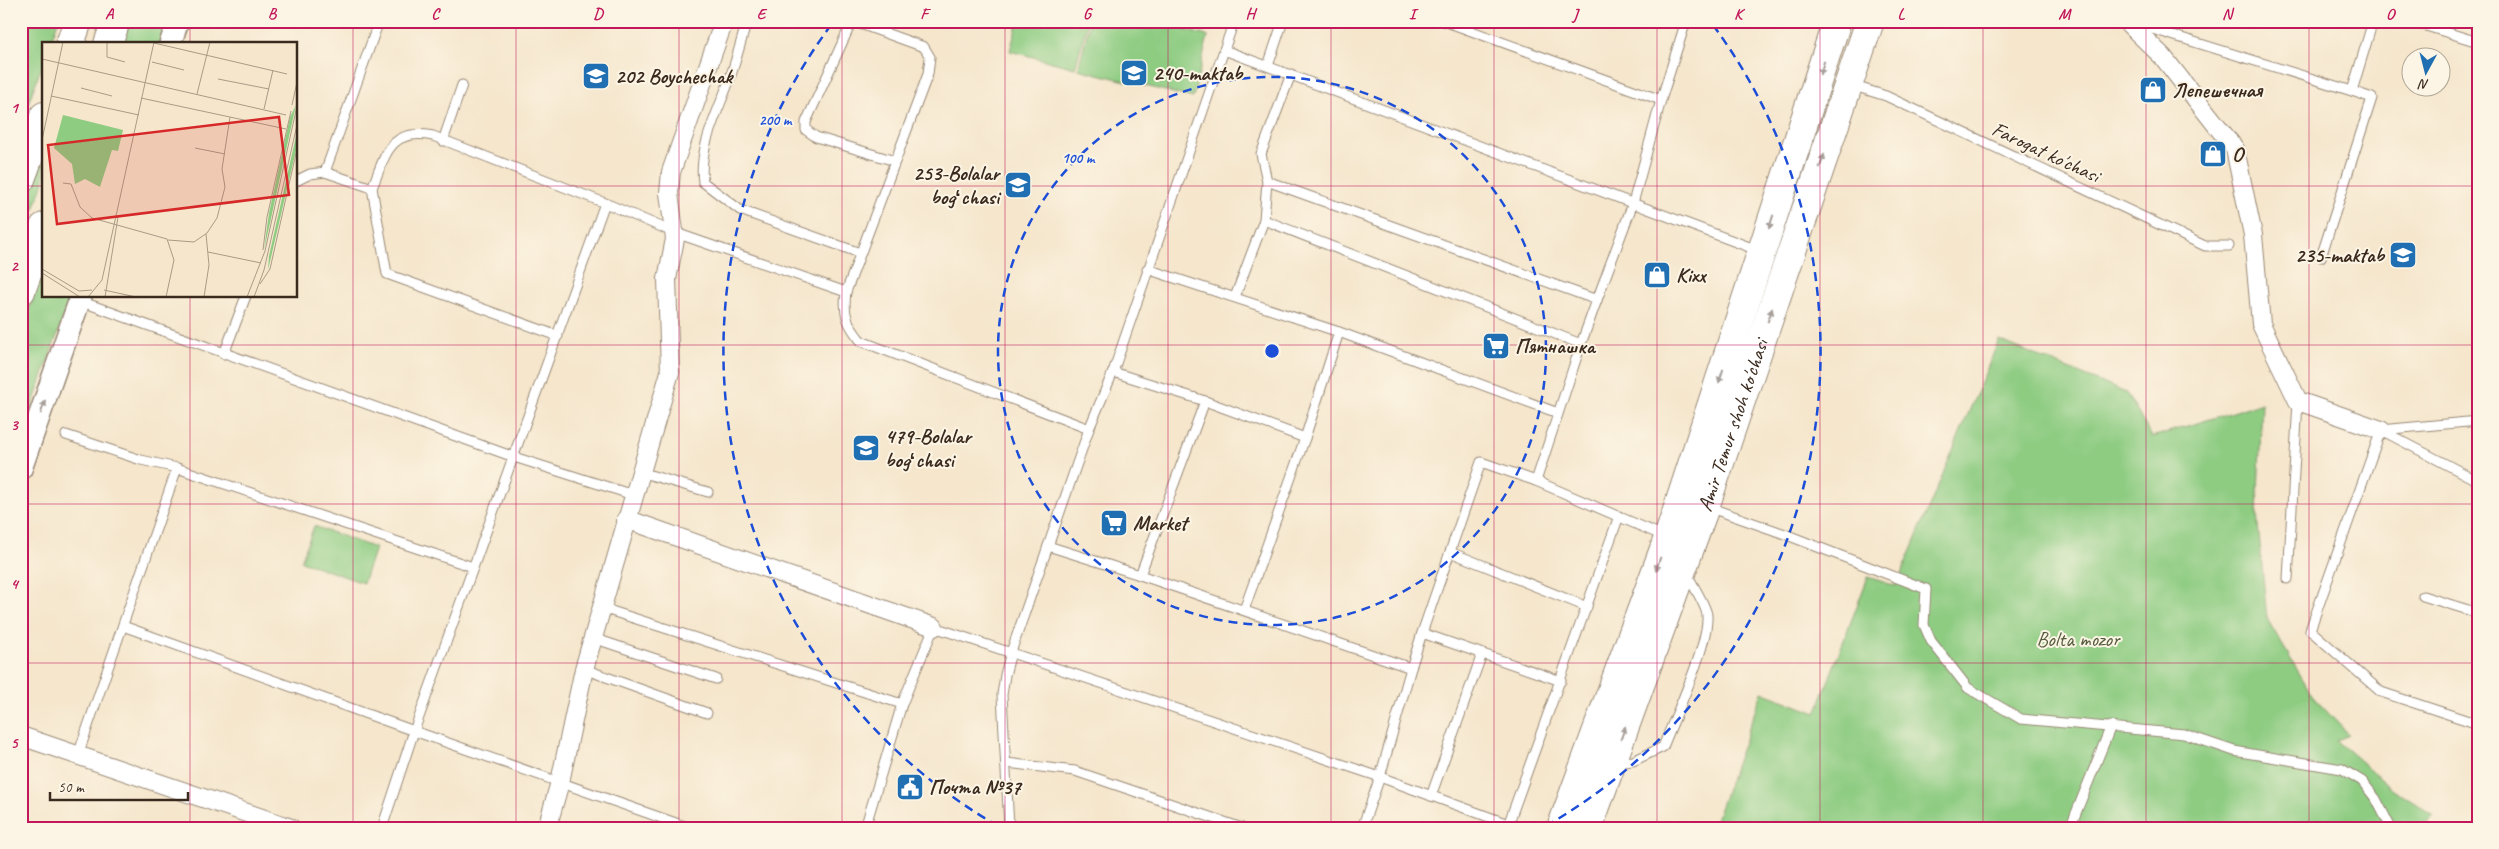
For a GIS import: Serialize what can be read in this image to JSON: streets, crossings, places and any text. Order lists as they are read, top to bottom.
{
  "streets": {
    "main road": ["Amir Temur shoh ko'chasi"],
    "lane": ["Farogat ko'chasi"]
  },
  "crossings": [
    ["Farogat ko'chasi", "Amir Temur shoh ko'chasi"]
  ],
  "parks": ["Bolta mozor"],
  "places": {
    "school or university": [
      "240-maktab",
      "202 Boychechak",
      "253-Bolalar bogʻchasi",
      "235-maktab",
      "479-Bolalar bogʻchasi"
    ],
    "shop": ["Лепешечная", "О", "Kixx"],
    "supermarket": ["Пятнашка", "Market"],
    "public building": ["Почта №37"]
  },
  "scale_bar": "50 m",
  "north": "bottom",
  "grid": {
    "columns": [
      "A",
      "B",
      "C",
      "D",
      "E",
      "F",
      "G",
      "H",
      "I",
      "J",
      "K",
      "L",
      "M",
      "N",
      "O"
    ],
    "rows": [
      "1",
      "2",
      "3",
      "4",
      "5"
    ]
  },
  "rings": ["200 m", "100 m"]
}
